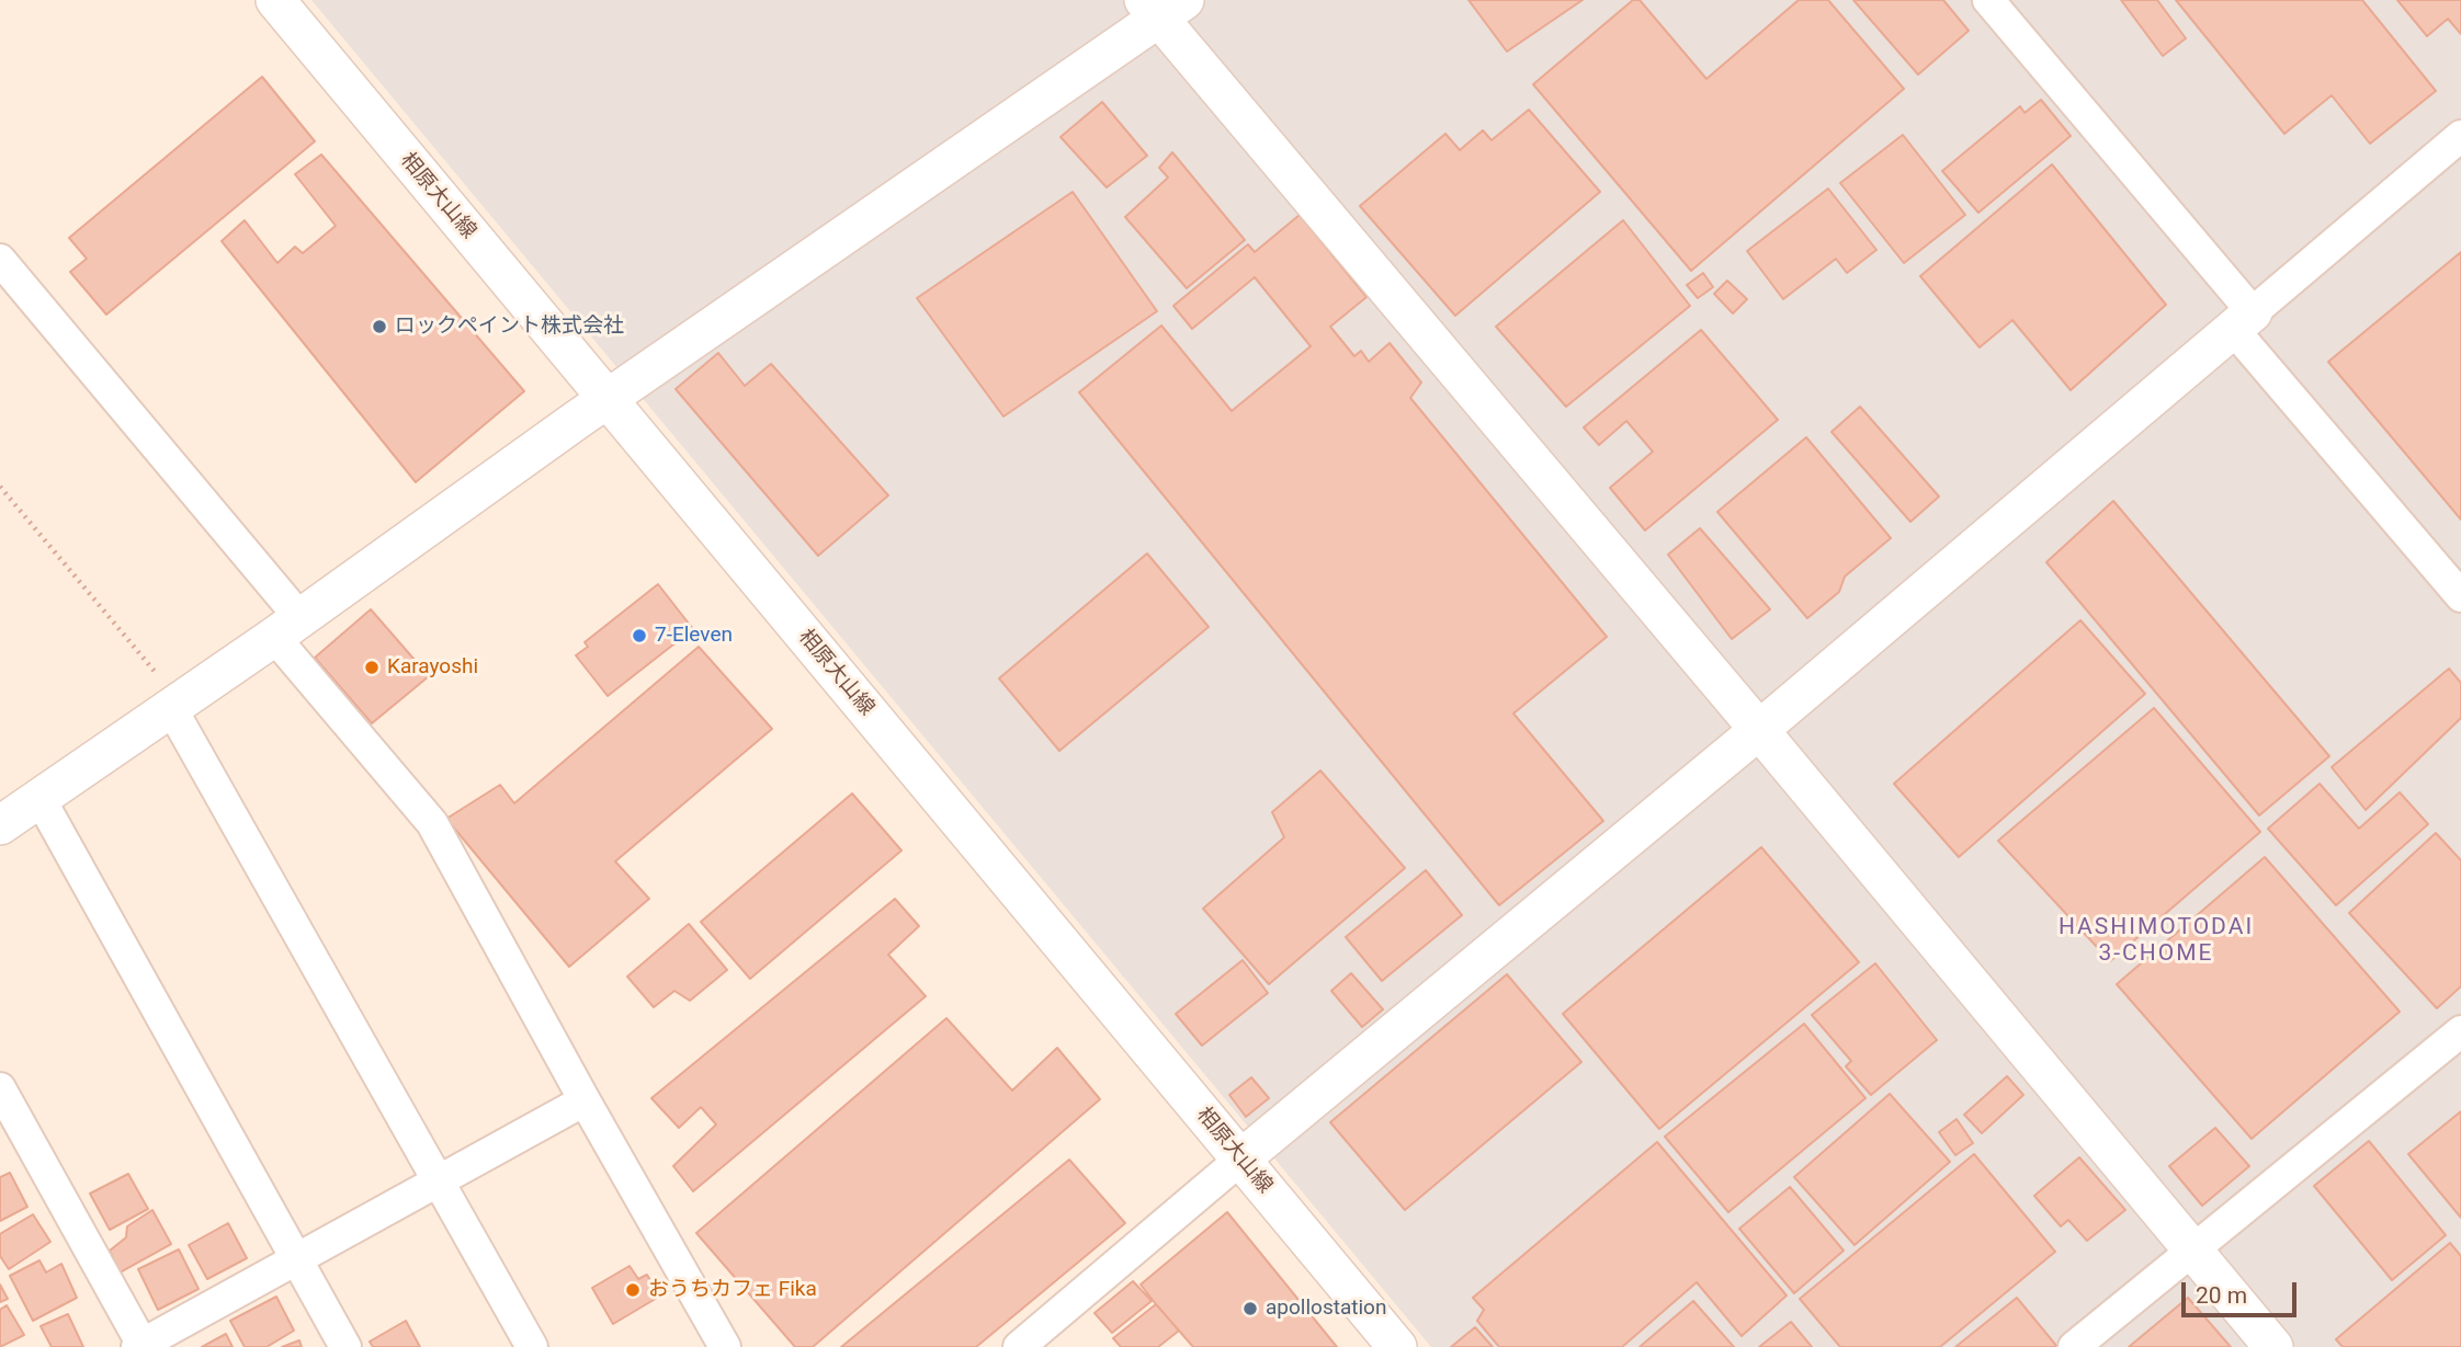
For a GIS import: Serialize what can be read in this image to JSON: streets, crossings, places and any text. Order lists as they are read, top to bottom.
{
  "streets": {
    "street": ["相原大山線"]
  },
  "districts": ["HASHIMOTODAI 3-CHOME"],
  "places": [
    "ロックペイント株式会社",
    "7-Eleven",
    "Karayoshi",
    "おうちカフェ Fika",
    "apollostation"
  ],
  "scale_bar": "20 m"
}
